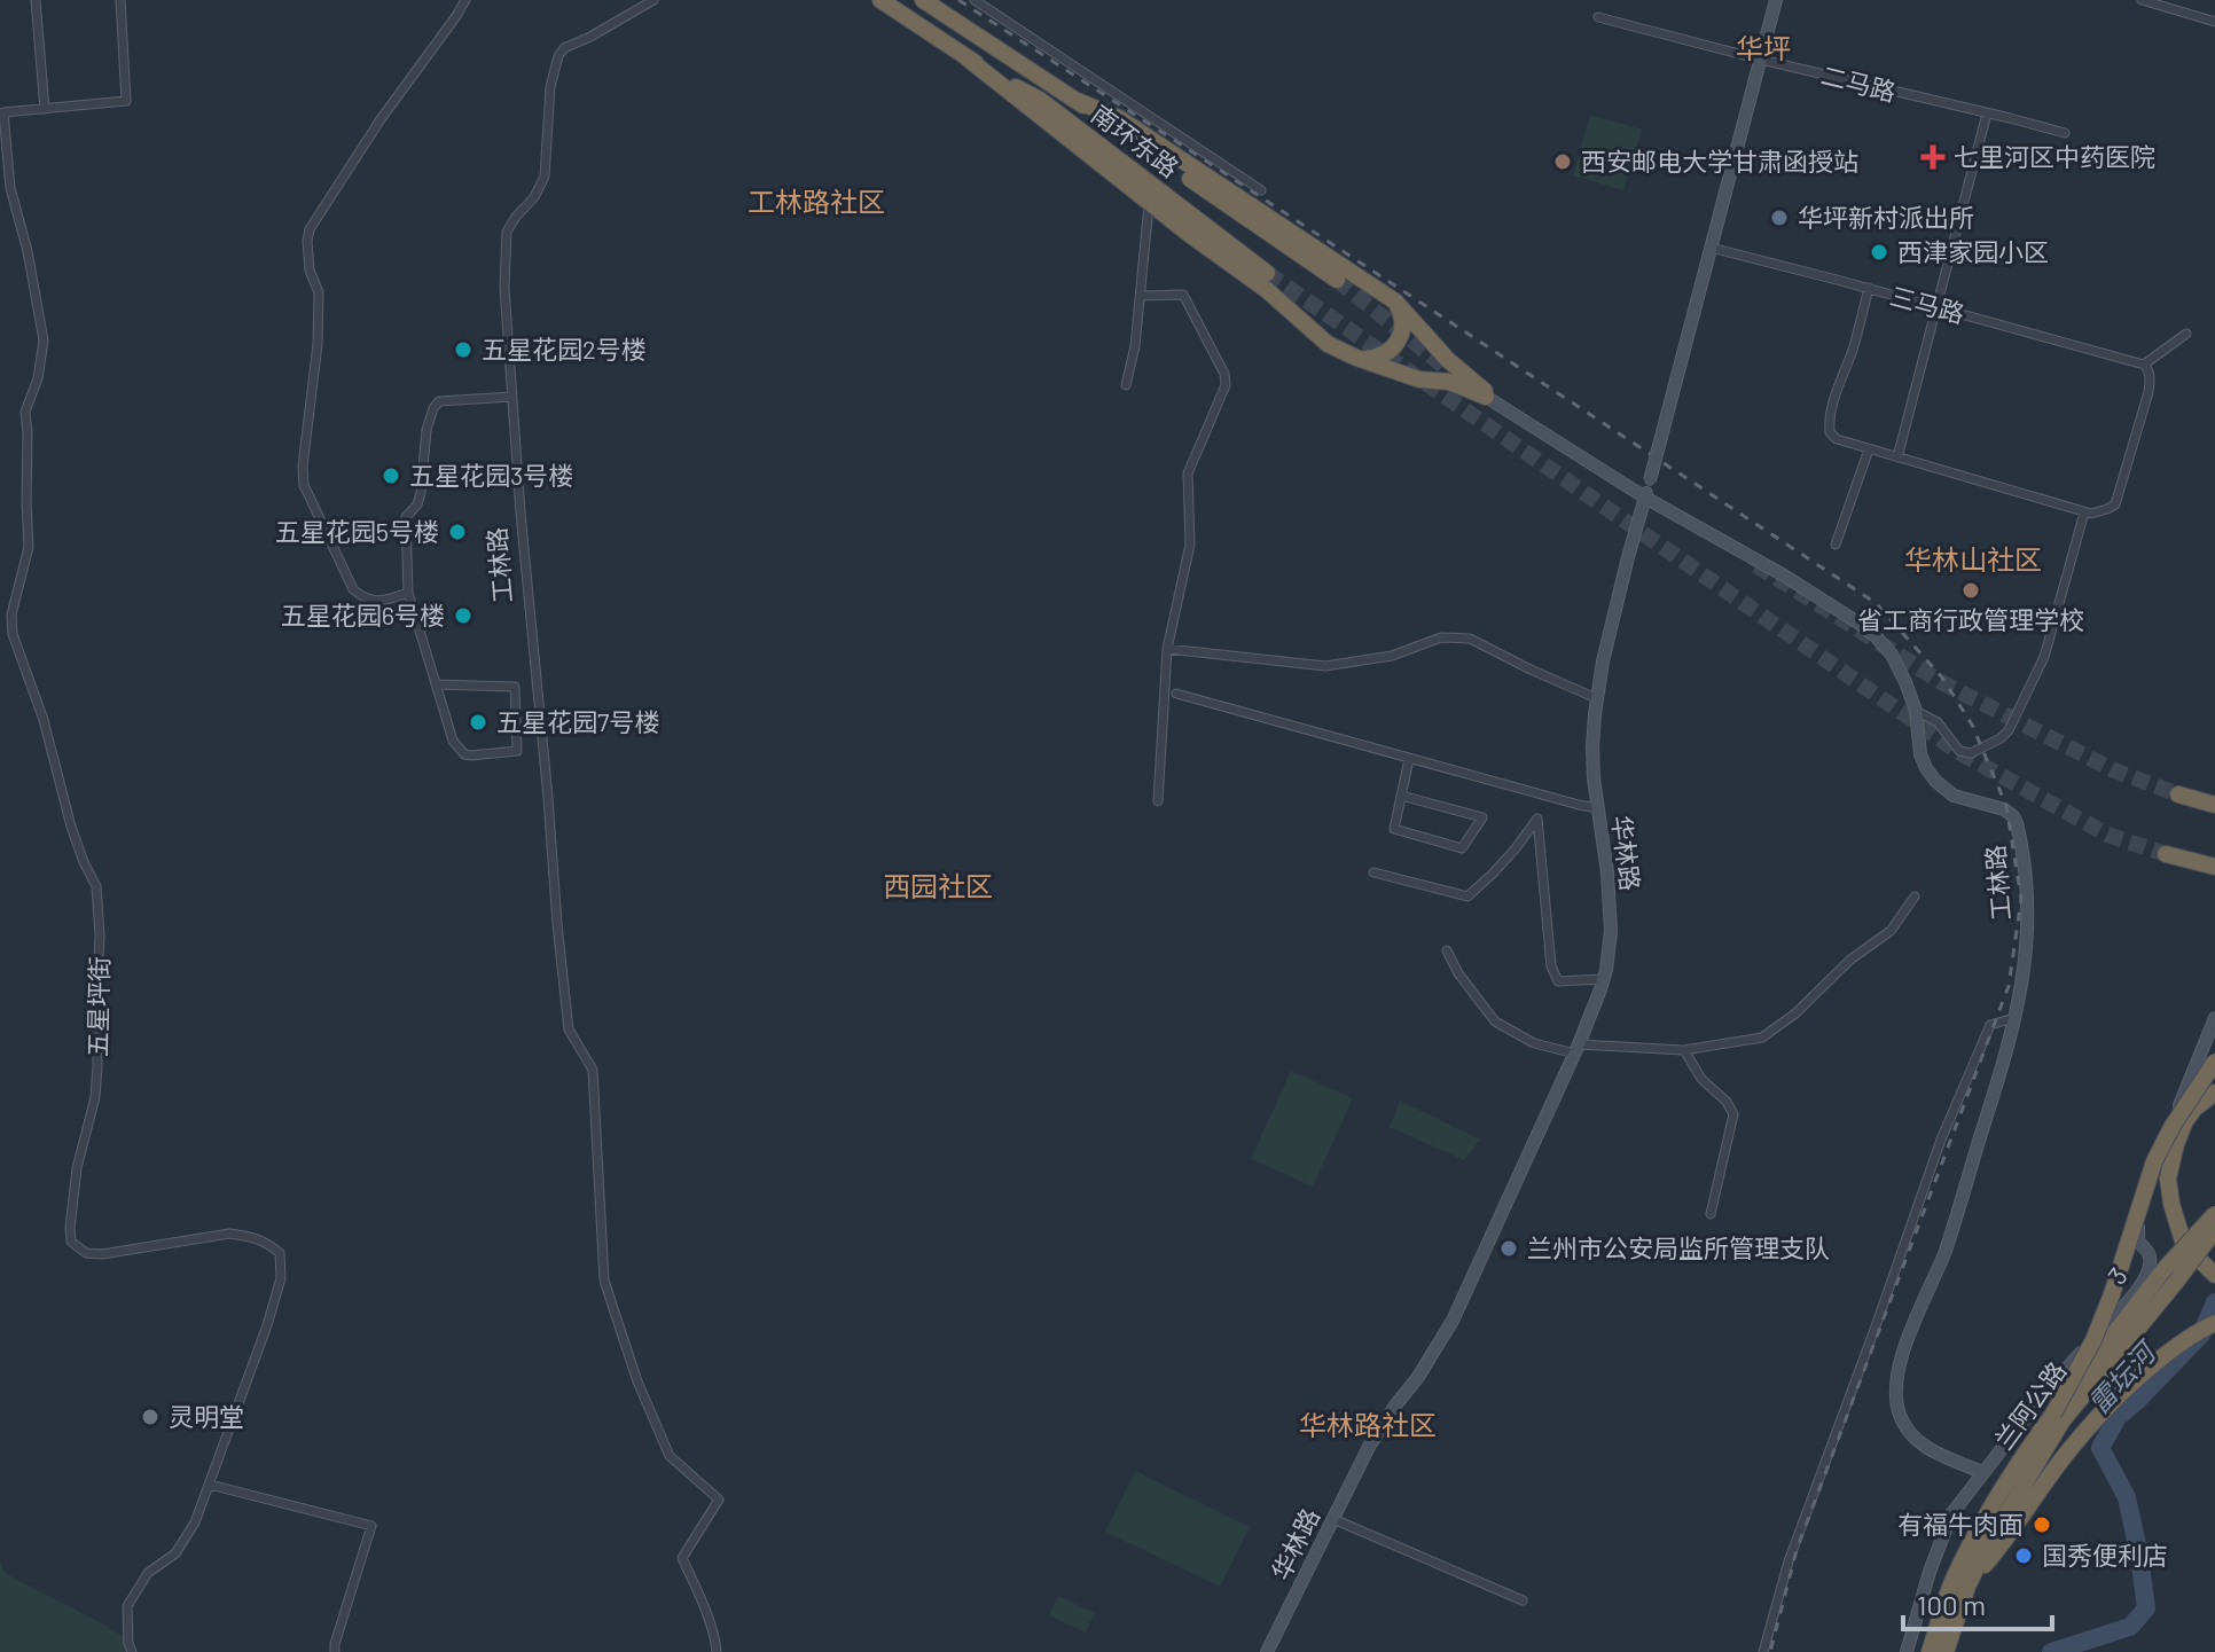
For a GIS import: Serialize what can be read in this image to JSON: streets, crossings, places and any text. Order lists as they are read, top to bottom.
{
  "streets": {
    "highway": ["南环东路", "兰阿公路"],
    "street": [
      "二马路",
      "三马路",
      "工林路",
      "华林路",
      "五星坪街",
      "3"
    ]
  },
  "crossings": [
    ["二马路", "华林路"],
    ["三马路", "华林路"],
    ["工林路", "华林路"],
    ["工林路", "3"]
  ],
  "districts": [
    "华坪",
    "工林路社区",
    "华林山社区",
    "西园社区",
    "华林路社区"
  ],
  "water": ["雷坛河"],
  "places": {
    "health": ["七里河区中药医院"],
    "other": [
      "西安邮电大学甘肃函授站",
      "华坪新村派出所",
      "西津家园小区",
      "五星花园2号楼",
      "五星花园3号楼",
      "五星花园5号楼",
      "省工商行政管理学校",
      "五星花园6号楼",
      "五星花园7号楼",
      "兰州市公安局监所管理支队",
      "灵明堂",
      "有福牛肉面",
      "国秀便利店"
    ]
  },
  "scale_bar": "100 m"
}
